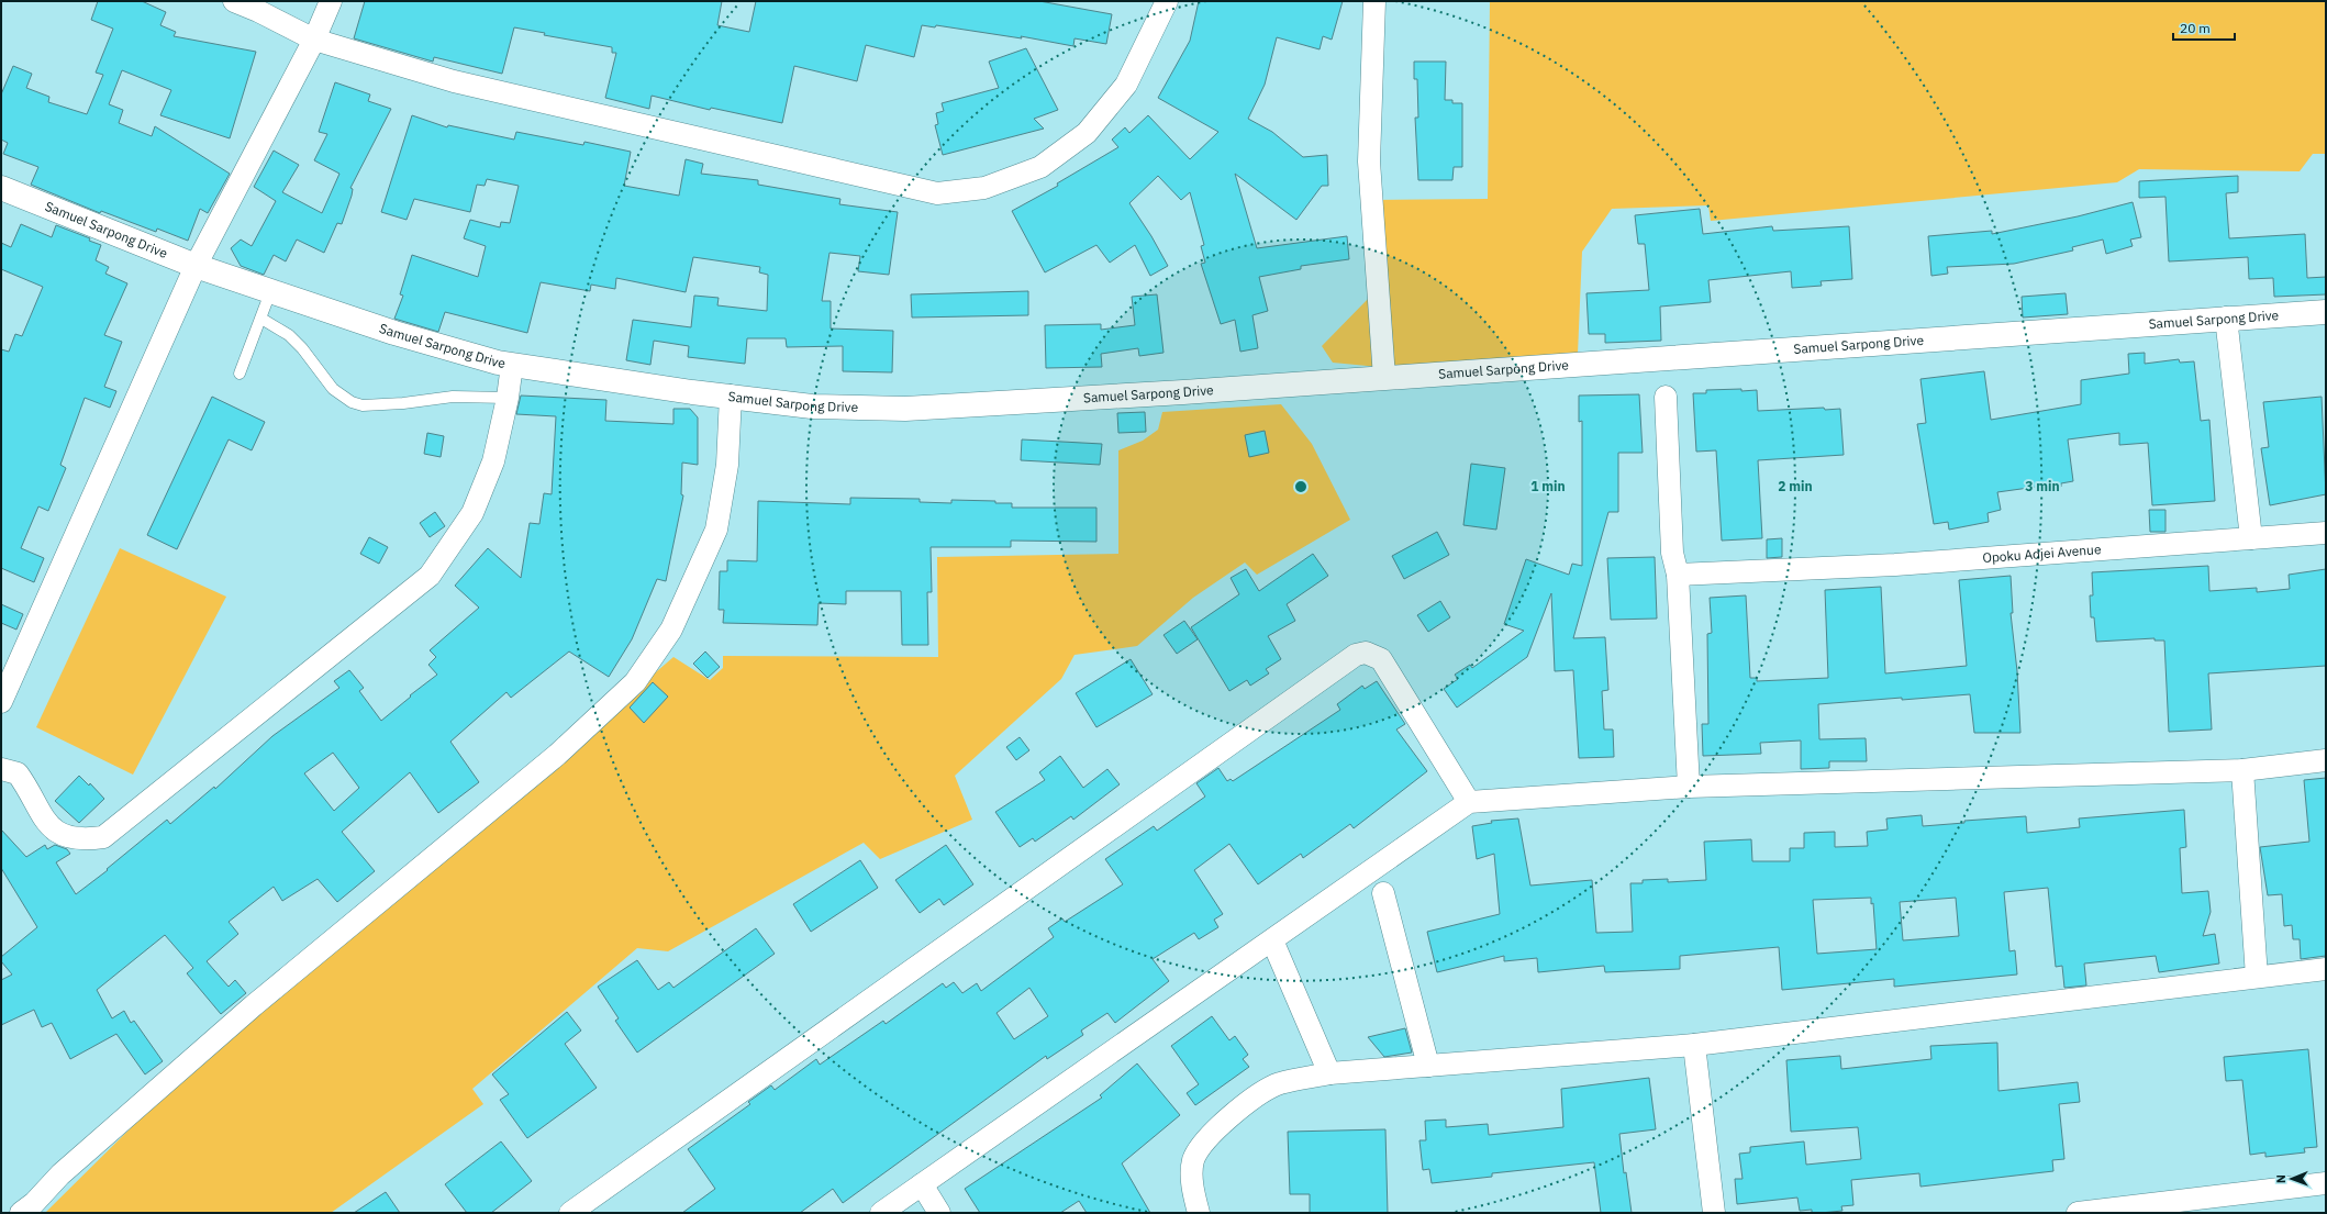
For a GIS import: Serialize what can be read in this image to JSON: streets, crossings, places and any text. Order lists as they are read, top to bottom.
{
  "streets": {
    "street": ["Samuel Sarpong Drive", "Opoku Adjei Avenue"]
  },
  "scale_bar": "20 m",
  "north": "left",
  "rings": ["1 min", "2 min", "3 min"]
}
